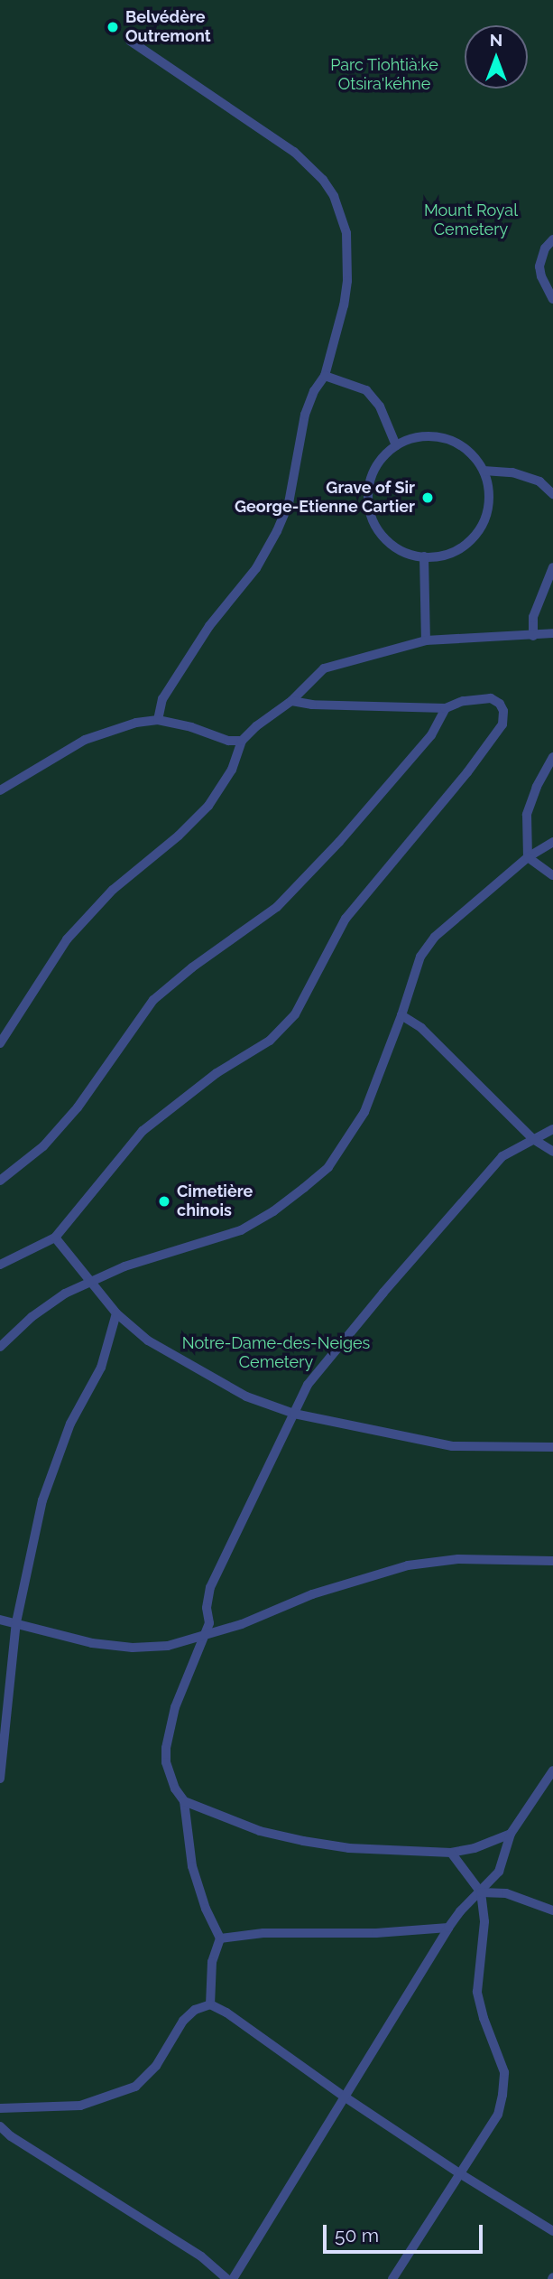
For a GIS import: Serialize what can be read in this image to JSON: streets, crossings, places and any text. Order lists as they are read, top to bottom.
{
  "parks": ["Parc Tiohtià:ke Otsira'kéhne", "Mount Royal Cemetery", "Notre-Dame-des-Neiges Cemetery"],
  "places": ["Belvédère Outremont", "Grave of Sir George-Etienne Cartier", "Cimetière chinois"],
  "scale_bar": "50 m",
  "north": "top"
}
